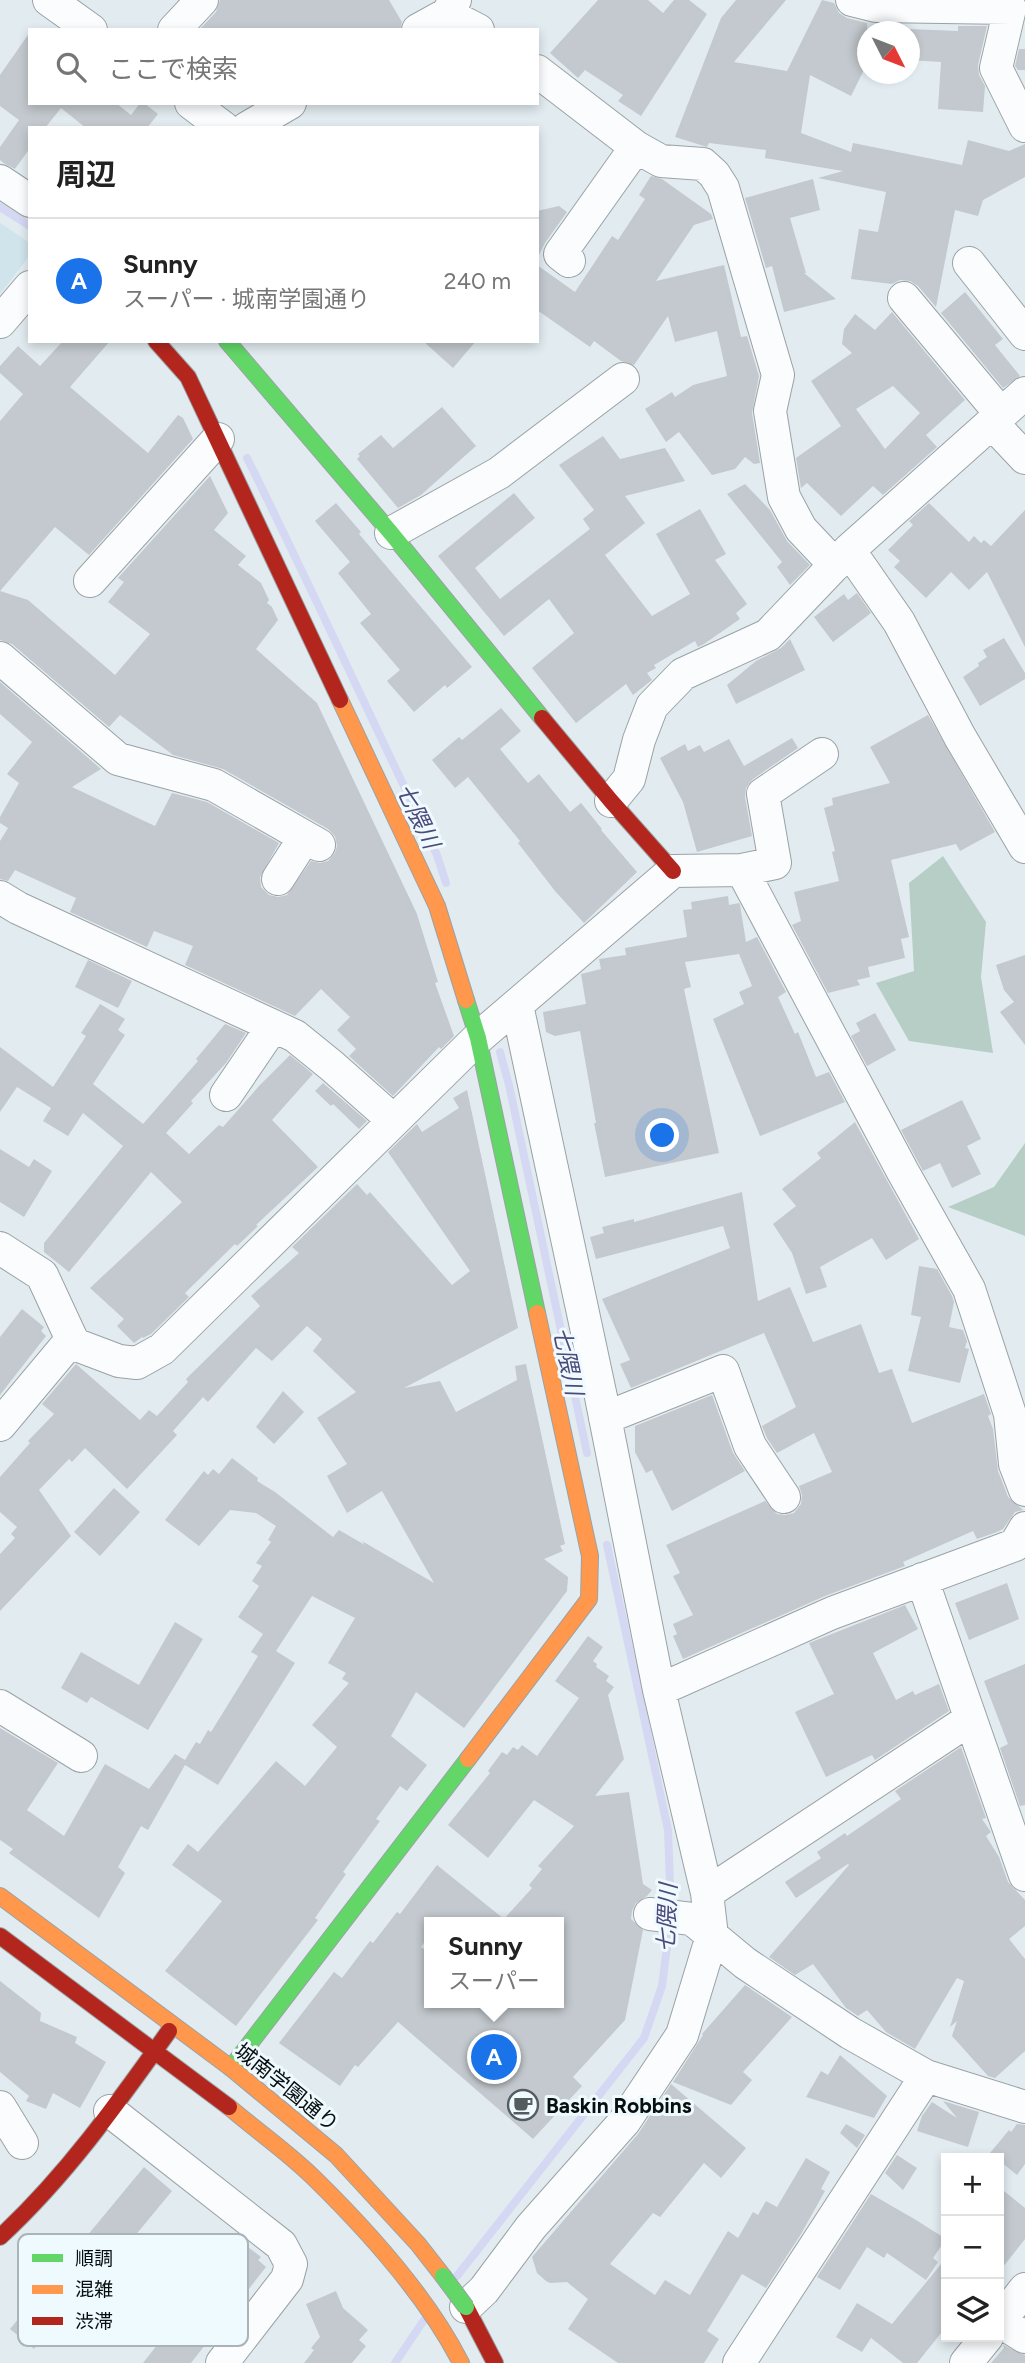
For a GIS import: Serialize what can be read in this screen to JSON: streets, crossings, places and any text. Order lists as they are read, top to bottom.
{
  "streets": {
    "street": ["城南学園通り"]
  },
  "water": ["七隈川"],
  "places": {
    "cafe": ["Baskin Robbins"]
  },
  "legend": ["順調", "混雑", "渋滞"],
  "north": "bottom right",
  "page": {
    "search": "ここで検索",
    "heading": "周辺",
    "list": [
      {
        "mark": "A",
        "name": "Sunny",
        "note": "スーパー · 城南学園通り",
        "value": "240 m"
      }
    ],
    "popup": ["Sunny", "スーパー"],
    "pins": "A",
    "map_buttons": ["+", "−"]
  }
}
